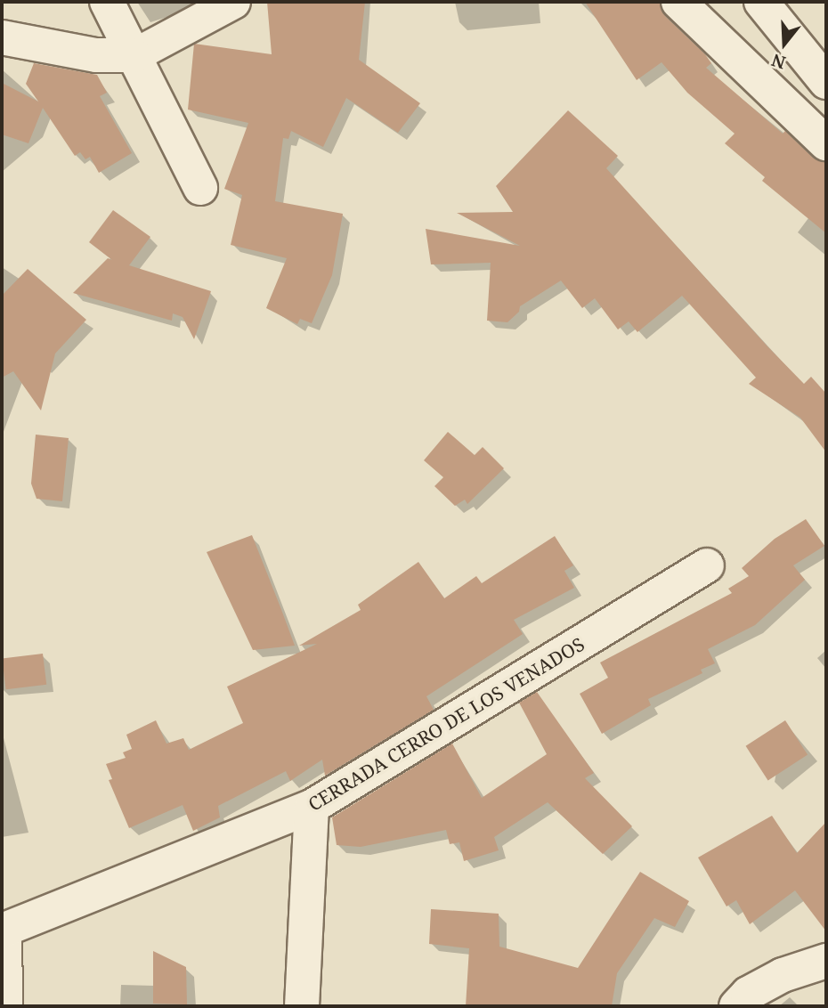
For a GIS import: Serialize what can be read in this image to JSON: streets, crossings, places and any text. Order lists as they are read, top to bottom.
{
  "streets": {
    "street": ["CERRADA CERRO DE LOS VENADOS"]
  },
  "north": "bottom"
}
